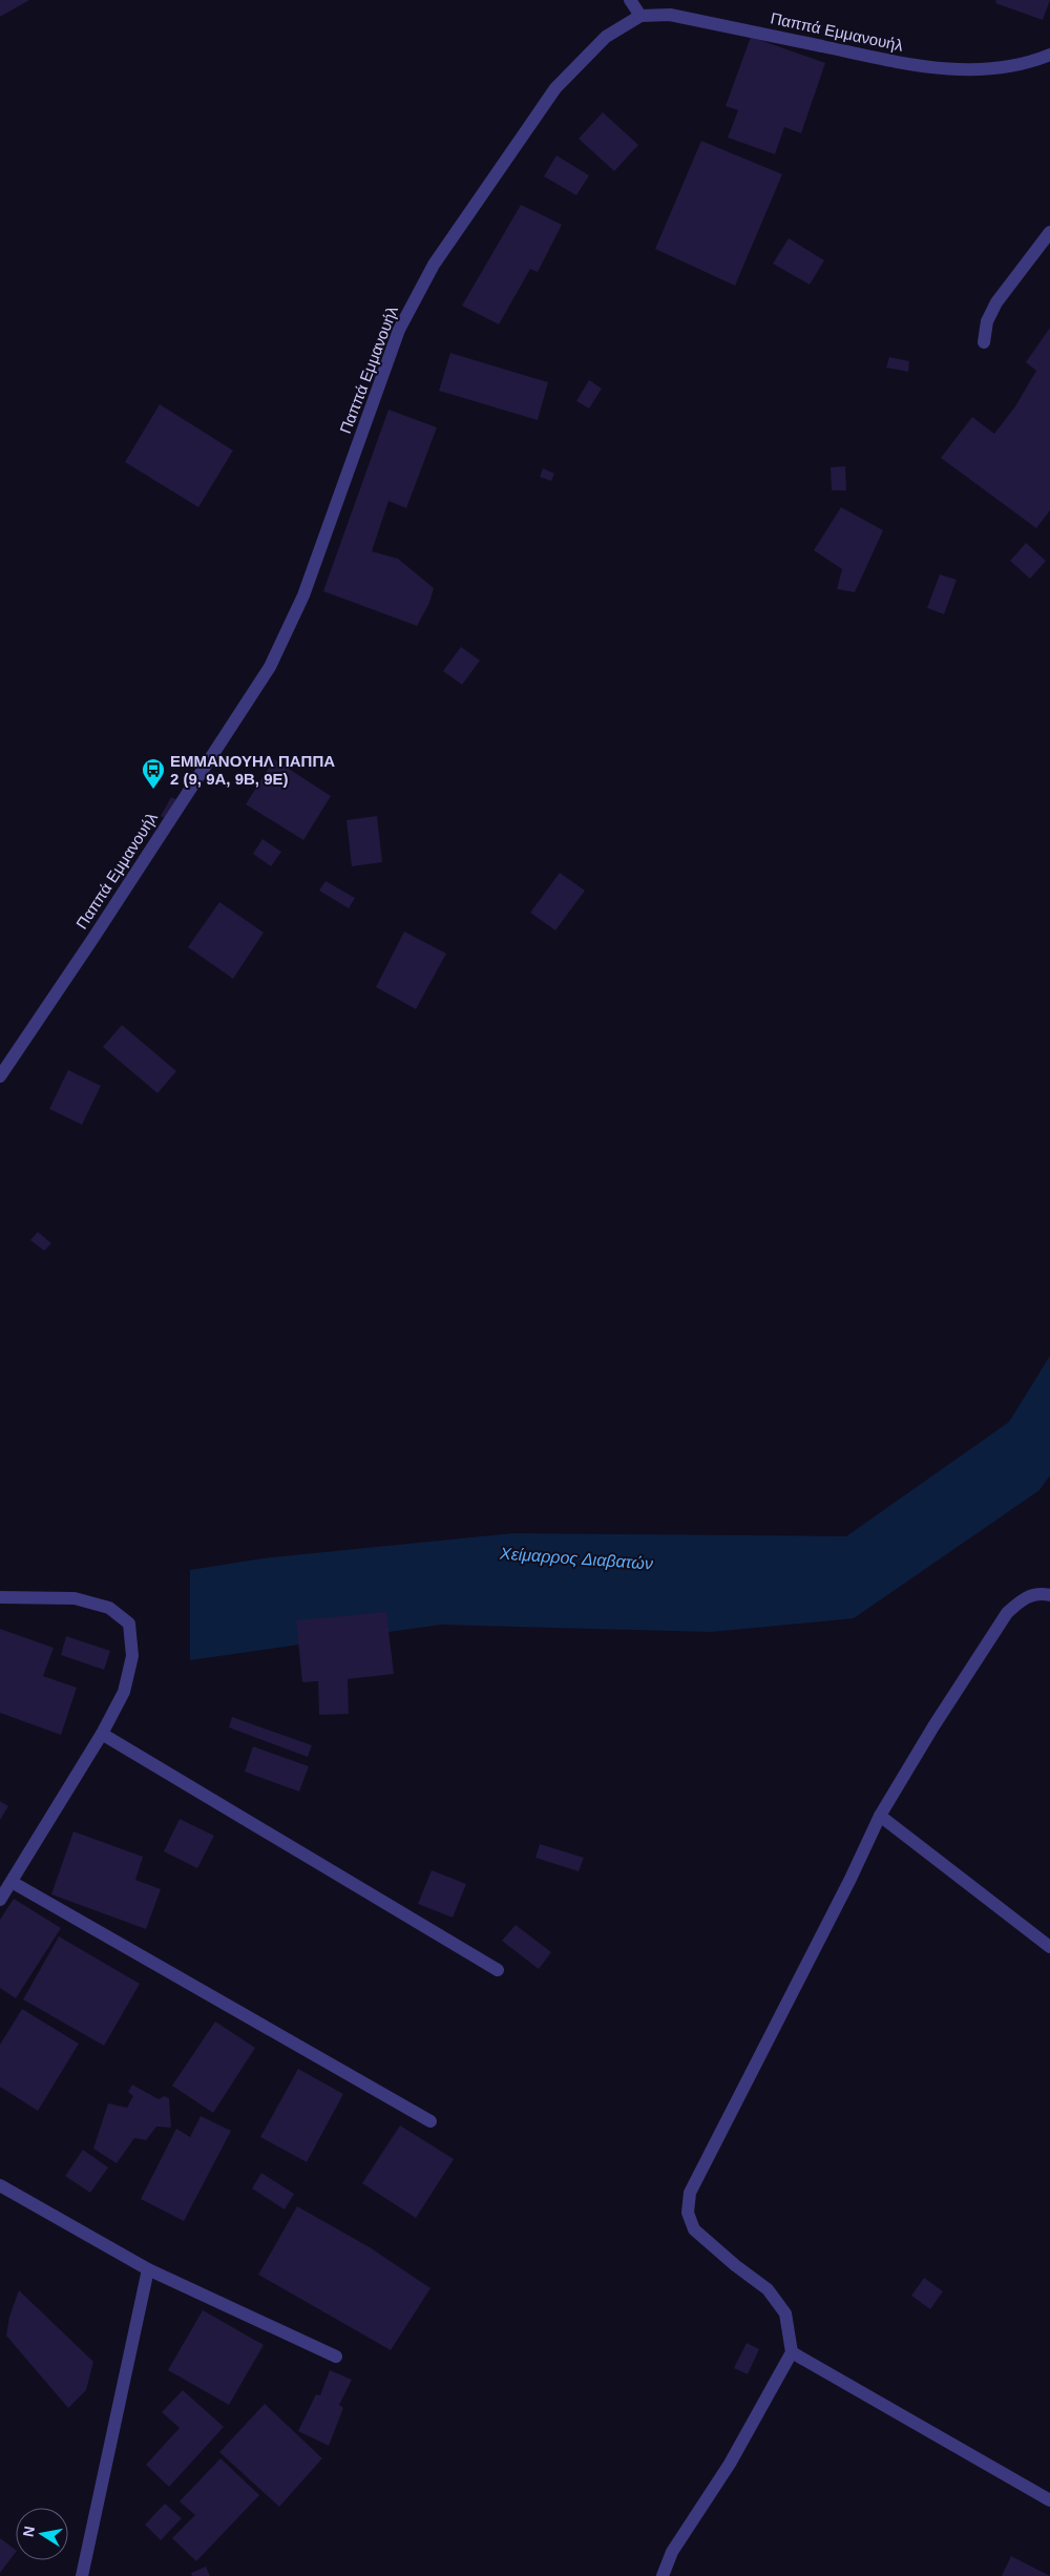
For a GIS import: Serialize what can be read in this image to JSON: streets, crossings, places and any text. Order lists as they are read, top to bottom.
{
  "streets": {
    "street": ["Παππά Εμμανουήλ"]
  },
  "water": ["Χείμαρρος Διαβατών"],
  "places": {
    "bus stop": ["ΕΜΜΑΝΟΥΗΛ ΠΑΠΠΑ 2 (9, 9Α, 9Β, 9Ε)"]
  },
  "north": "left"
}
